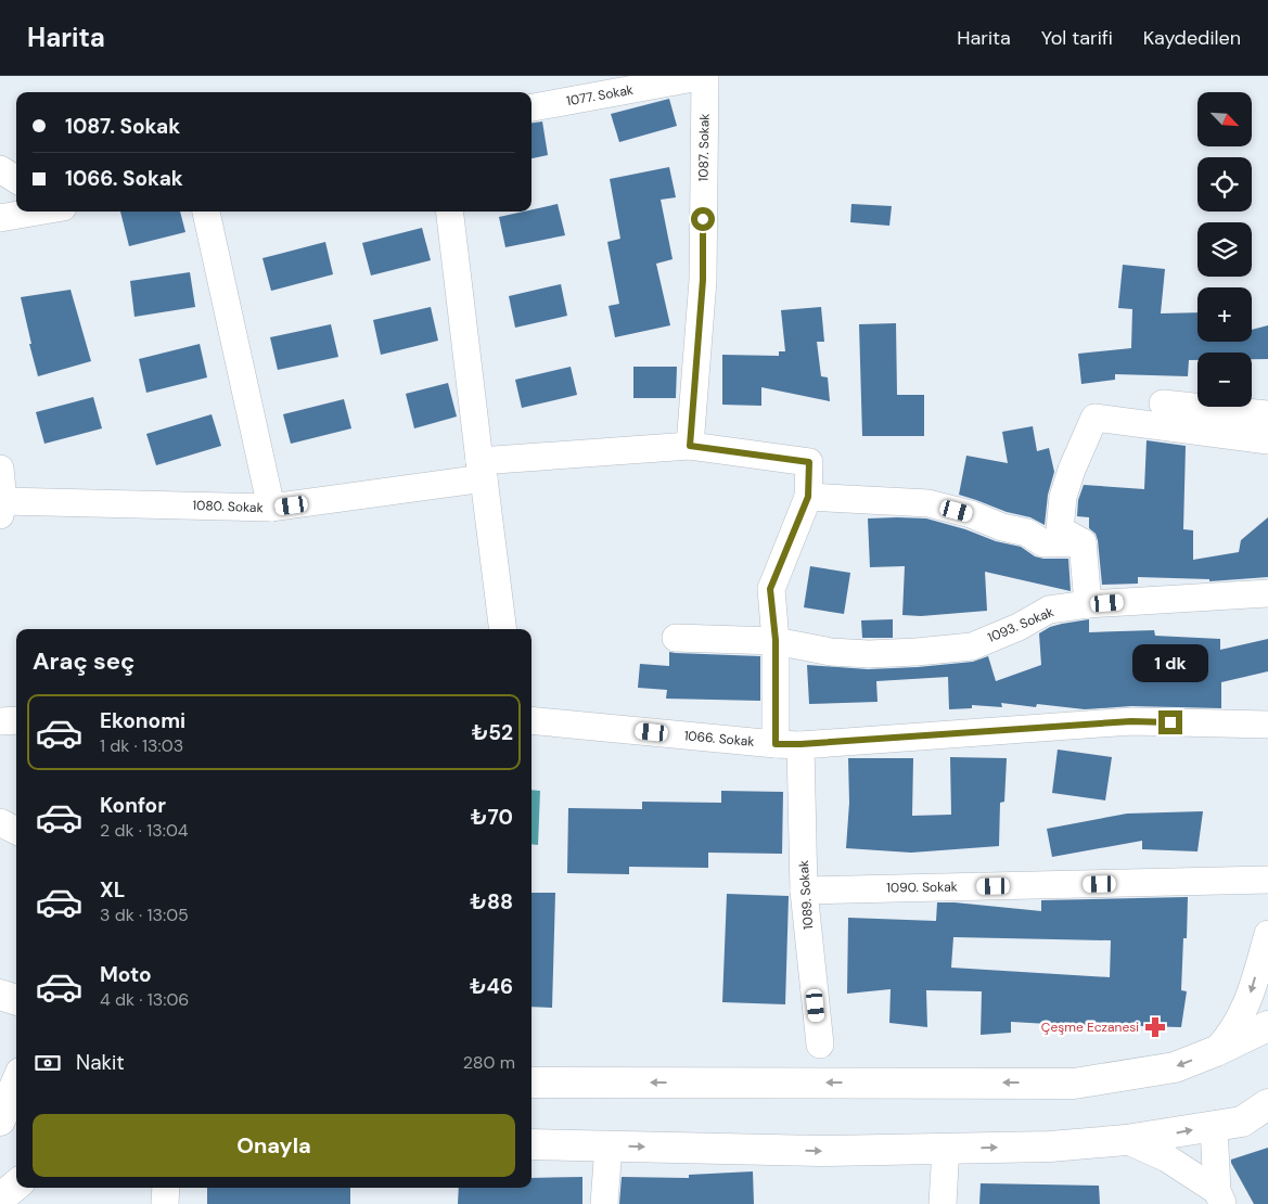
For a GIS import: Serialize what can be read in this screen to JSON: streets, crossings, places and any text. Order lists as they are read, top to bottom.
{
  "streets": {
    "street": [
      "1077. Sokak",
      "1087. Sokak",
      "1080. Sokak",
      "1093. Sokak",
      "1066. Sokak",
      "1090. Sokak",
      "1089. Sokak"
    ]
  },
  "crossings": [
    ["1077. Sokak", "1087. Sokak"],
    ["1087. Sokak", "1080. Sokak"],
    ["1093. Sokak", "1089. Sokak"],
    ["1066. Sokak", "1089. Sokak"],
    ["1090. Sokak", "1089. Sokak"]
  ],
  "places": {
    "pharmacy": ["Çeşme Eczanesi"]
  },
  "north": "bottom right",
  "page": {
    "header": "Harita",
    "nav": ["Harita", "Yol tarifi", "Kaydedilen"],
    "map_buttons": ["+", "−"],
    "banner": ["1087. Sokak", "1066. Sokak"],
    "heading": "Araç seç",
    "bubble": "1 dk",
    "list": [
      {
        "name": "Ekonomi",
        "note": "1 dk · 13:03",
        "value": "₺52"
      },
      {
        "name": "Konfor",
        "note": "2 dk · 13:04",
        "value": "₺70"
      },
      {
        "name": "XL",
        "note": "3 dk · 13:05",
        "value": "₺88"
      },
      {
        "name": "Moto",
        "note": "4 dk · 13:06",
        "value": "₺46"
      }
    ],
    "pay": ["Nakit", "280 m"],
    "buttons": "Onayla"
  }
}
